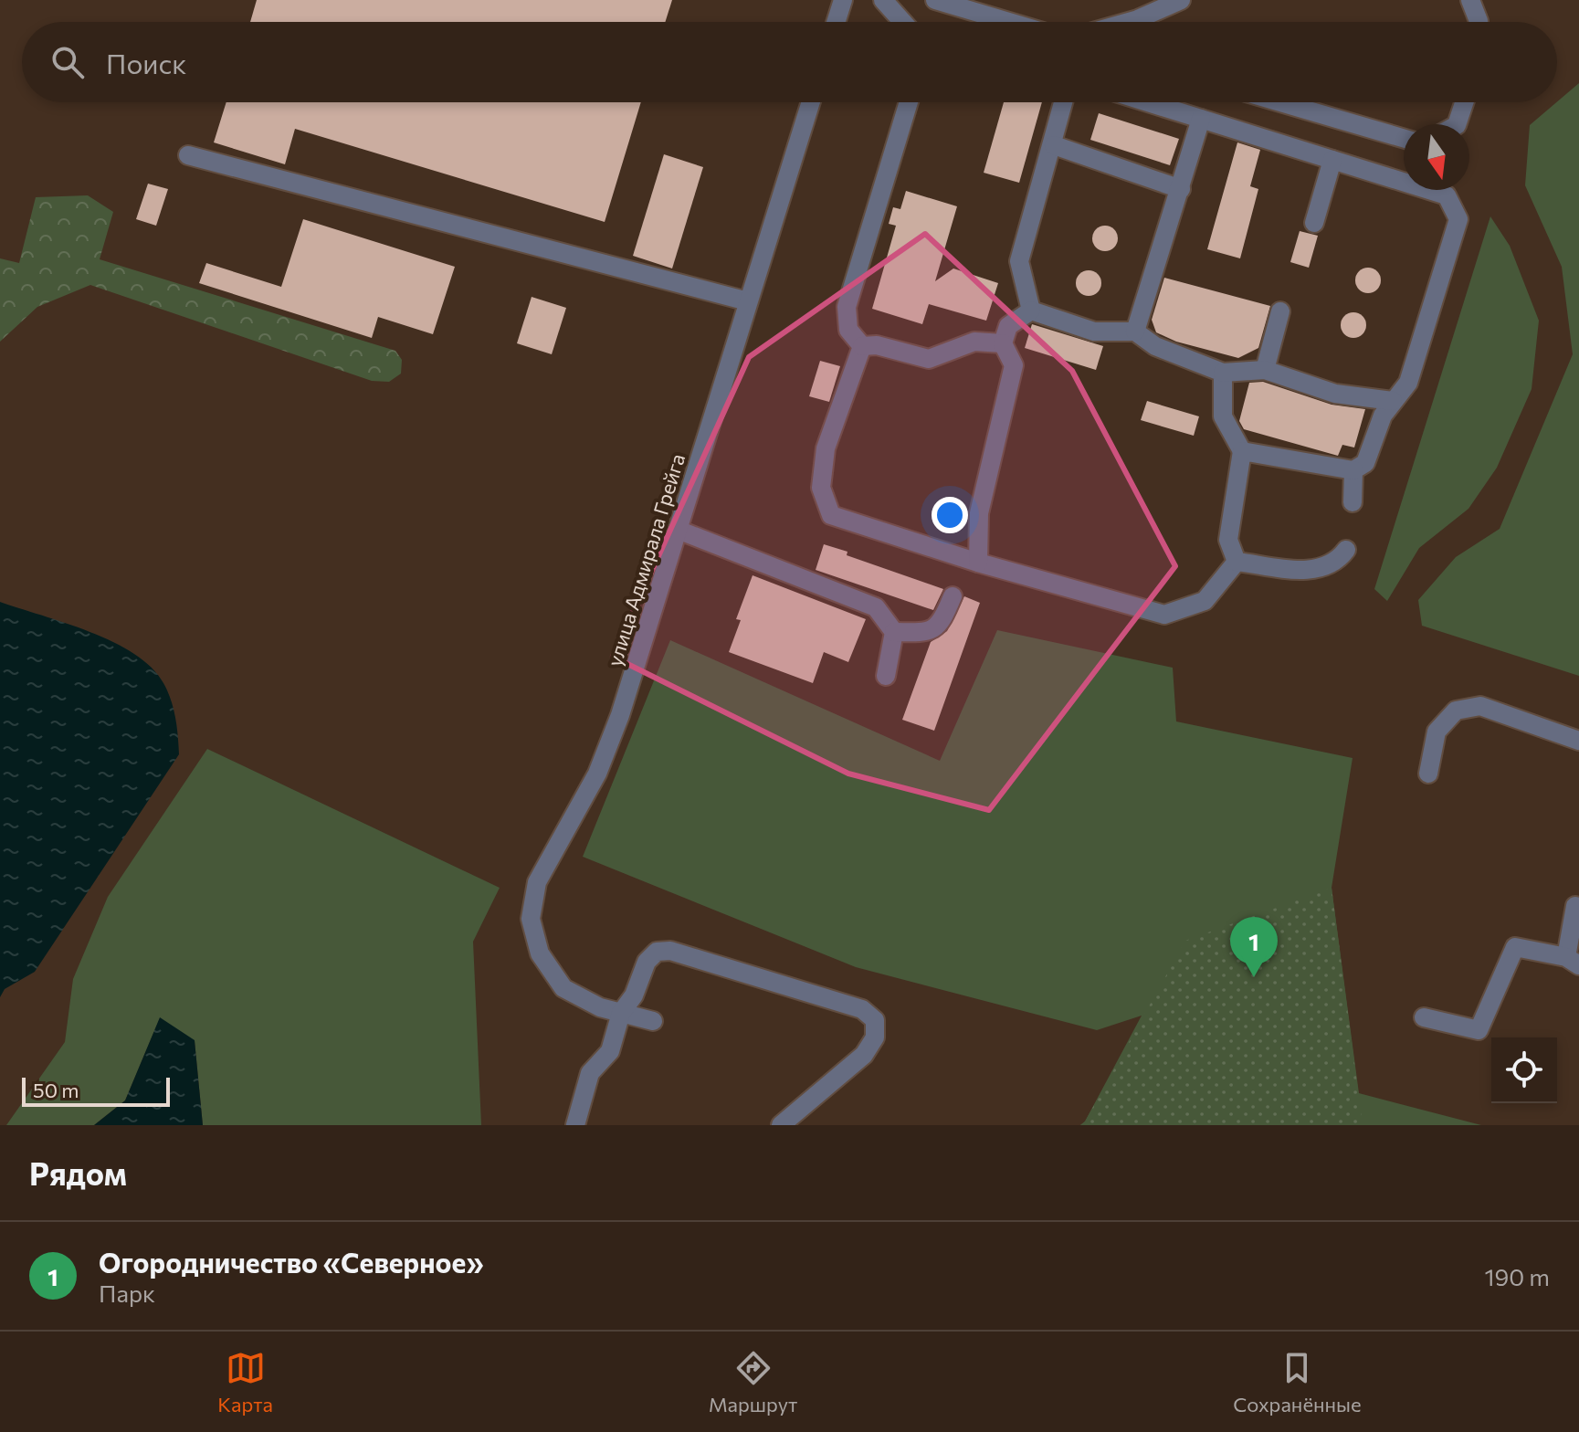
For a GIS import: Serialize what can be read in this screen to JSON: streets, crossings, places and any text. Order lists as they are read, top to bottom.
{
  "streets": {
    "street": ["улица Адмирала Грейга"]
  },
  "scale_bar": "50 m",
  "north": "bottom",
  "page": {
    "search": "Поиск",
    "pins": "1",
    "scale": "50 m",
    "heading": "Рядом",
    "list": [
      {
        "mark": "1",
        "name": "Огородничество «Северное»",
        "note": "Парк",
        "value": "190 m"
      }
    ],
    "nav": ["Карта", "Маршрут", "Сохранённые"]
  }
}
